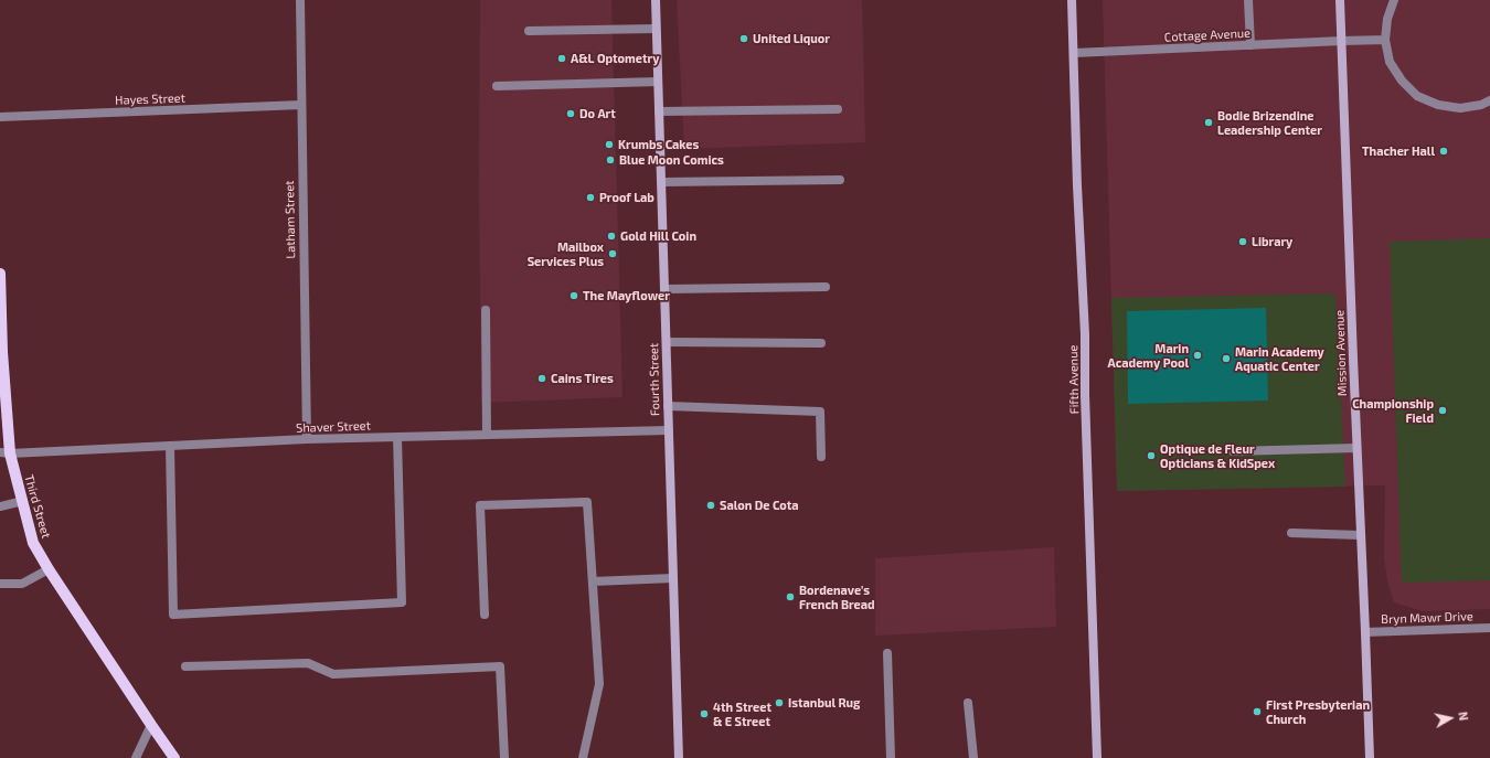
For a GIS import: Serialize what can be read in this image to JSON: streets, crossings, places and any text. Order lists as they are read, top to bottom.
{
  "streets": {
    "main road": ["Third Street"],
    "street": [
      "Cottage Avenue",
      "Hayes Street",
      "Latham Street",
      "Mission Avenue",
      "Fourth Street",
      "Fifth Avenue",
      "Shaver Street",
      "Bryn Mawr Drive"
    ]
  },
  "crossings": [
    ["Cottage Avenue", "Mission Avenue"],
    ["Cottage Avenue", "Fifth Avenue"],
    ["Hayes Street", "Latham Street"],
    ["Latham Street", "Shaver Street"],
    ["Mission Avenue", "Bryn Mawr Drive"],
    ["Fourth Street", "Shaver Street"],
    ["Shaver Street", "Third Street"]
  ],
  "places": [
    "United Liquor",
    "A&L Optometry",
    "Do Art",
    "Bodie Brizendine Leadership Center",
    "Krumbs Cakes",
    "Thacher Hall",
    "Blue Moon Comics",
    "Proof Lab",
    "Gold Hill Coin",
    "Library",
    "Mailbox Services Plus",
    "The Mayflower",
    "Marin Academy Pool",
    "Marin Academy Aquatic Center",
    "Cains Tires",
    "Championship Field",
    "Optique de Fleur Opticians & KidSpex",
    "Salon De Cota",
    "Bordenave's French Bread",
    "Istanbul Rug",
    "First Presbyterian Church",
    "4th Street & E Street"
  ],
  "north": "right"
}
